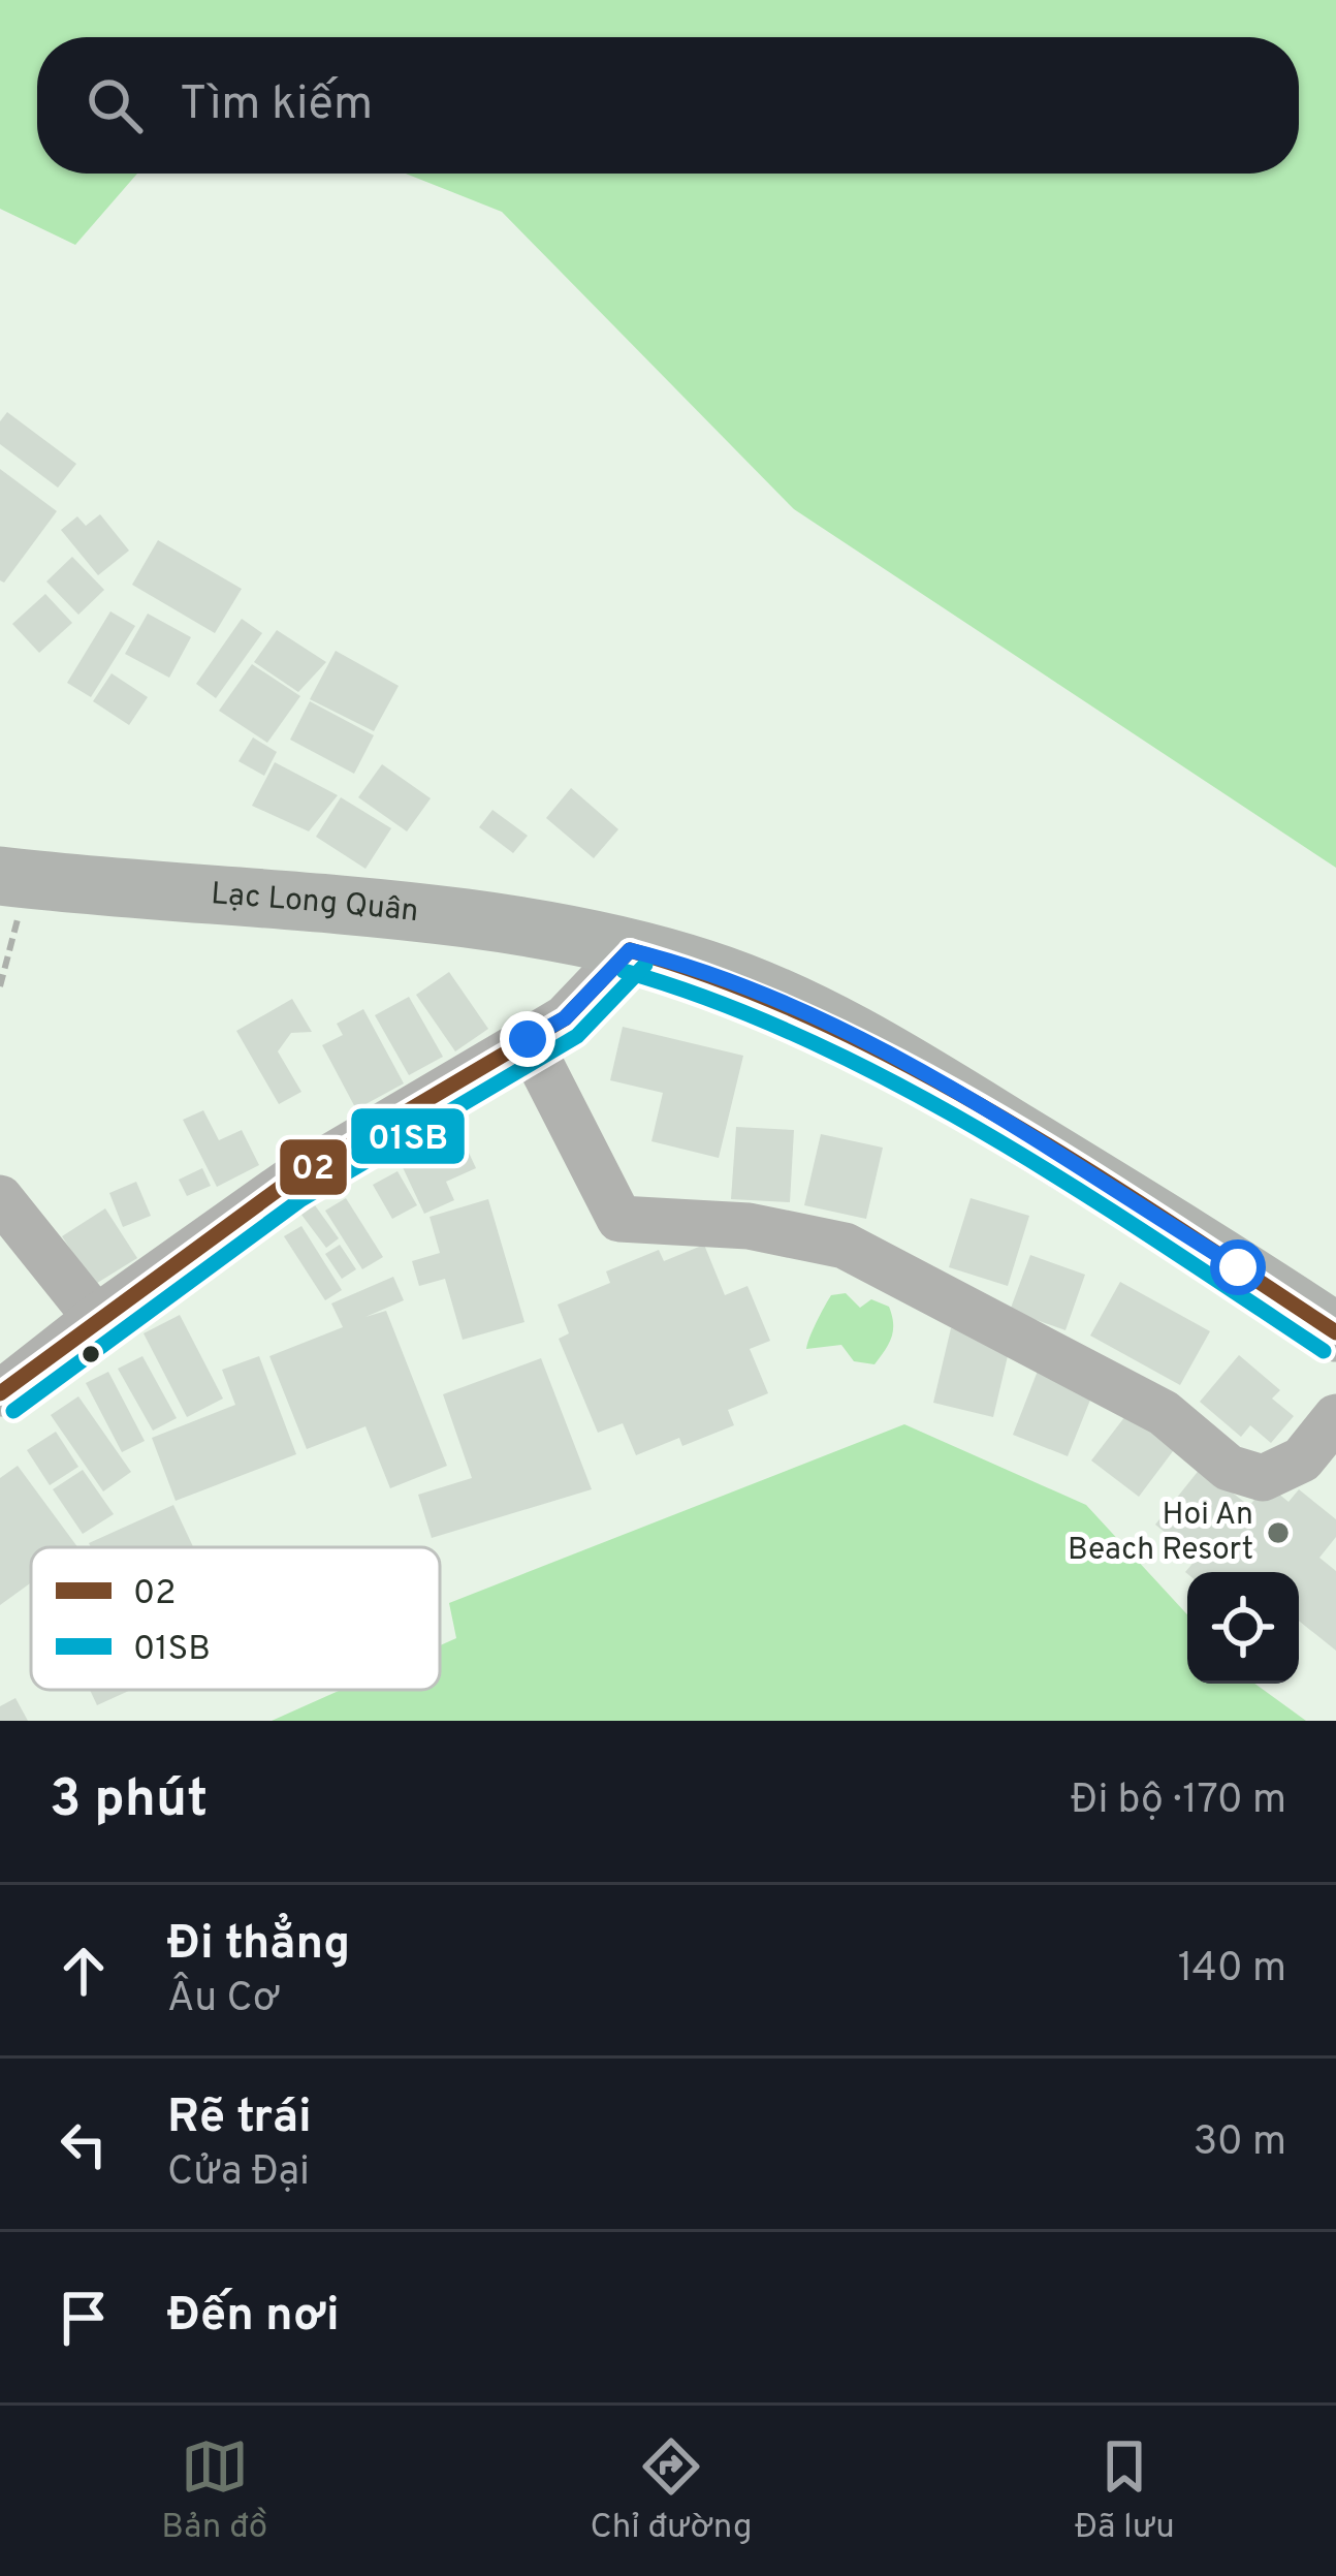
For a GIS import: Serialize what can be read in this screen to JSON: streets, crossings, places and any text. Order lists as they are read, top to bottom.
{
  "streets": {
    "main road": ["Lạc Long Quân"]
  },
  "places": ["Hoi An Beach Resort"],
  "lines": ["transit line 02", "transit line 01SB"],
  "legend": ["02", "01SB"],
  "page": {
    "search": "Tìm kiếm",
    "heading": ["3 phút", "Đi bộ · 170 m"],
    "list": [
      ["Đi thẳng", "Âu Cơ", "140 m"],
      ["Rẽ trái", "Cửa Đại", "30 m"],
      "Đến nơi"
    ],
    "nav": ["Bản đồ", "Chỉ đường", "Đã lưu"]
  }
}
